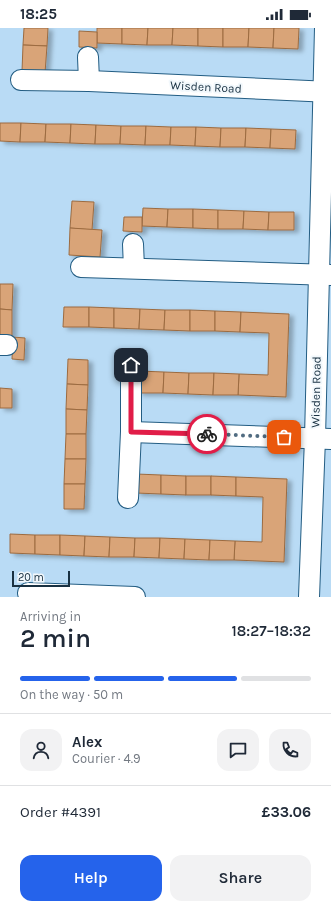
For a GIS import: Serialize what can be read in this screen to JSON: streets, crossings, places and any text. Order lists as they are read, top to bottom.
{
  "streets": {
    "street": ["Wisden Road"]
  },
  "scale_bar": "20 m",
  "page": {
    "status": "18:25",
    "scale": "20 m",
    "heading": ["2 min", "Arriving in", "18:27–18:32"],
    "panel": [
      "Alex",
      "Courier · 4.9",
      "Order #4391",
      "£33.06"
    ],
    "bar": "On the way · 50 m",
    "buttons": ["Help", "Share"]
  }
}
